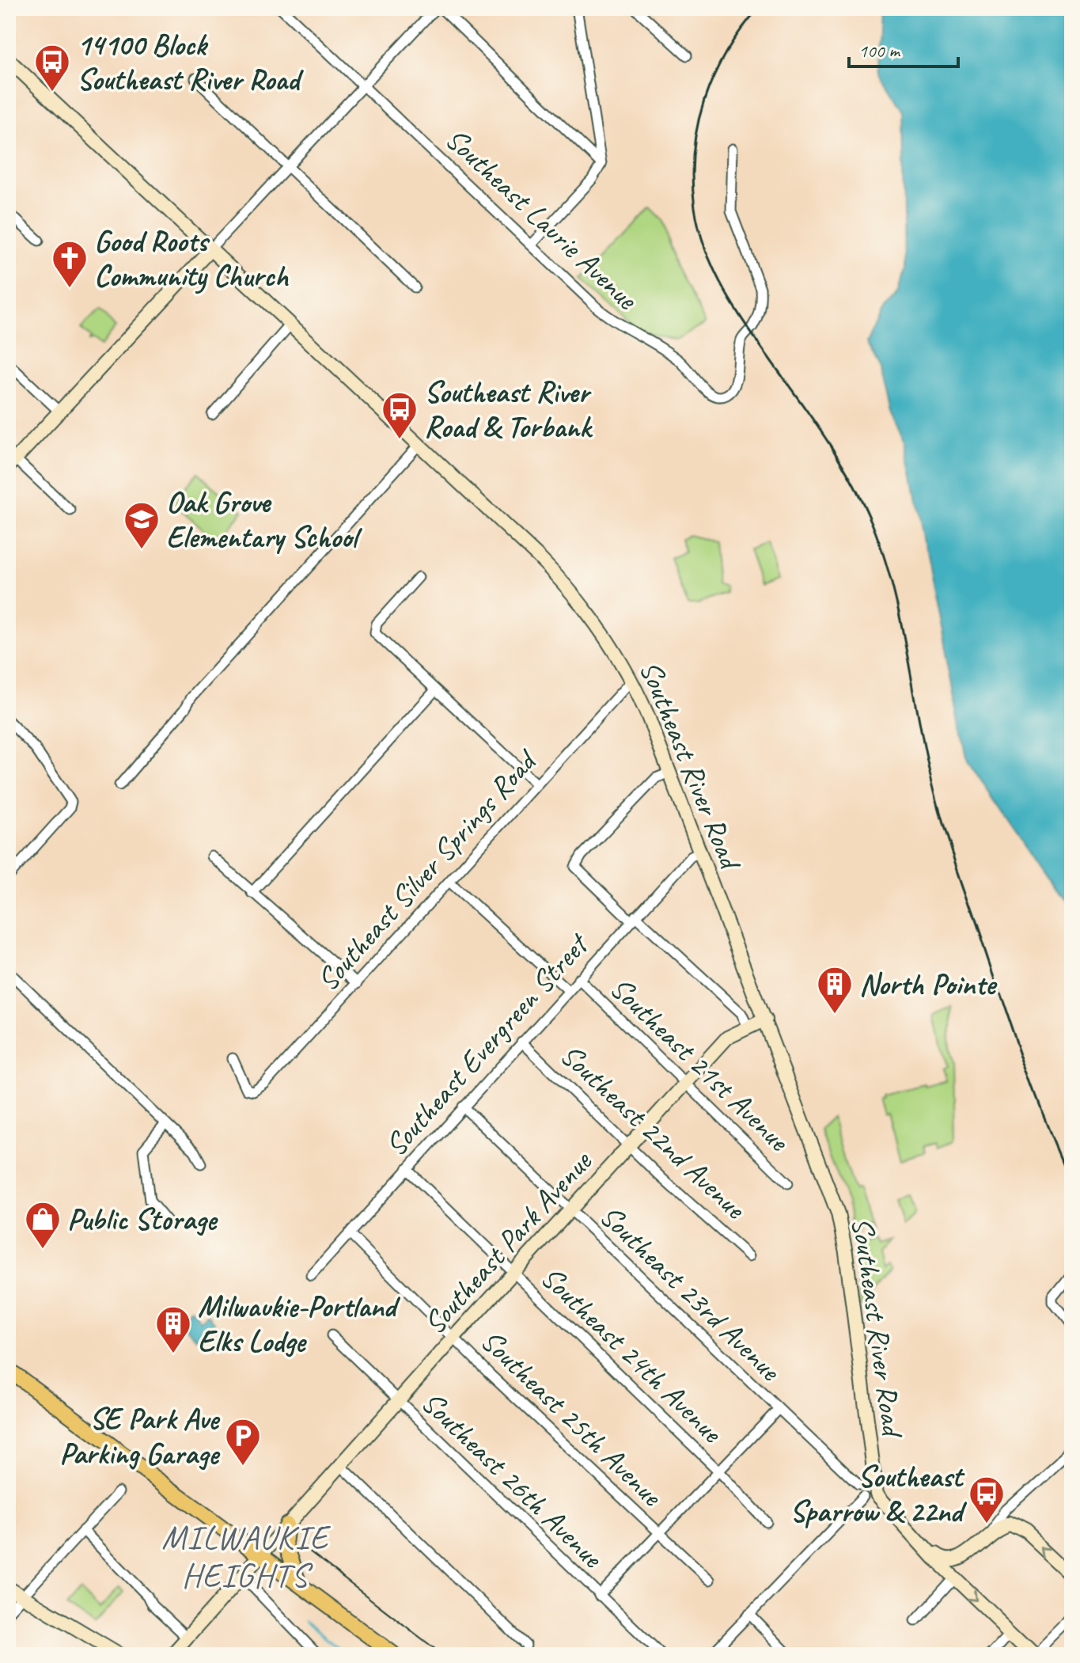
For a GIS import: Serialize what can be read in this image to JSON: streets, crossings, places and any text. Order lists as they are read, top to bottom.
{
  "streets": {
    "street": [
      "Southeast Laurie Avenue",
      "Southeast River Road",
      "Southeast Silver Springs Road",
      "Southeast Evergreen Street",
      "Southeast 21st Avenue",
      "Southeast 22nd Avenue",
      "Southeast Park Avenue",
      "Southeast 23rd Avenue",
      "Southeast 24th Avenue",
      "Southeast 25th Avenue",
      "Southeast 26th Avenue"
    ]
  },
  "crossings": [
    ["Southeast River Road", "Southeast Silver Springs Road"],
    ["Southeast River Road", "Southeast Evergreen Street"],
    ["Southeast River Road", "Southeast Park Avenue"],
    ["Southeast Silver Springs Road", "Southeast 21st Avenue"],
    ["Southeast Evergreen Street", "Southeast 21st Avenue"],
    ["Southeast Evergreen Street", "Southeast 22nd Avenue"],
    ["Southeast Evergreen Street", "Southeast 23rd Avenue"],
    ["Southeast Evergreen Street", "Southeast 24th Avenue"],
    ["Southeast Evergreen Street", "Southeast 25th Avenue"],
    ["Southeast 21st Avenue", "Southeast Park Avenue"],
    ["Southeast 22nd Avenue", "Southeast Park Avenue"],
    ["Southeast Park Avenue", "Southeast 23rd Avenue"],
    ["Southeast Park Avenue", "Southeast 24th Avenue"],
    ["Southeast Park Avenue", "Southeast 25th Avenue"],
    ["Southeast Park Avenue", "Southeast 26th Avenue"]
  ],
  "districts": ["MILWAUKIE HEIGHTS"],
  "places": {
    "bus stop": ["14100 Block Southeast River Road", "Southeast River Road & Torbank", "Southeast Sparrow & 22nd"],
    "church": ["Good Roots Community Church"],
    "school or university": ["Oak Grove Elementary School"],
    "building": ["North Pointe", "Milwaukie-Portland Elks Lodge"],
    "shop": ["Public Storage"],
    "parking": ["SE Park Ave Parking Garage"]
  },
  "scale_bar": "100 m"
}
